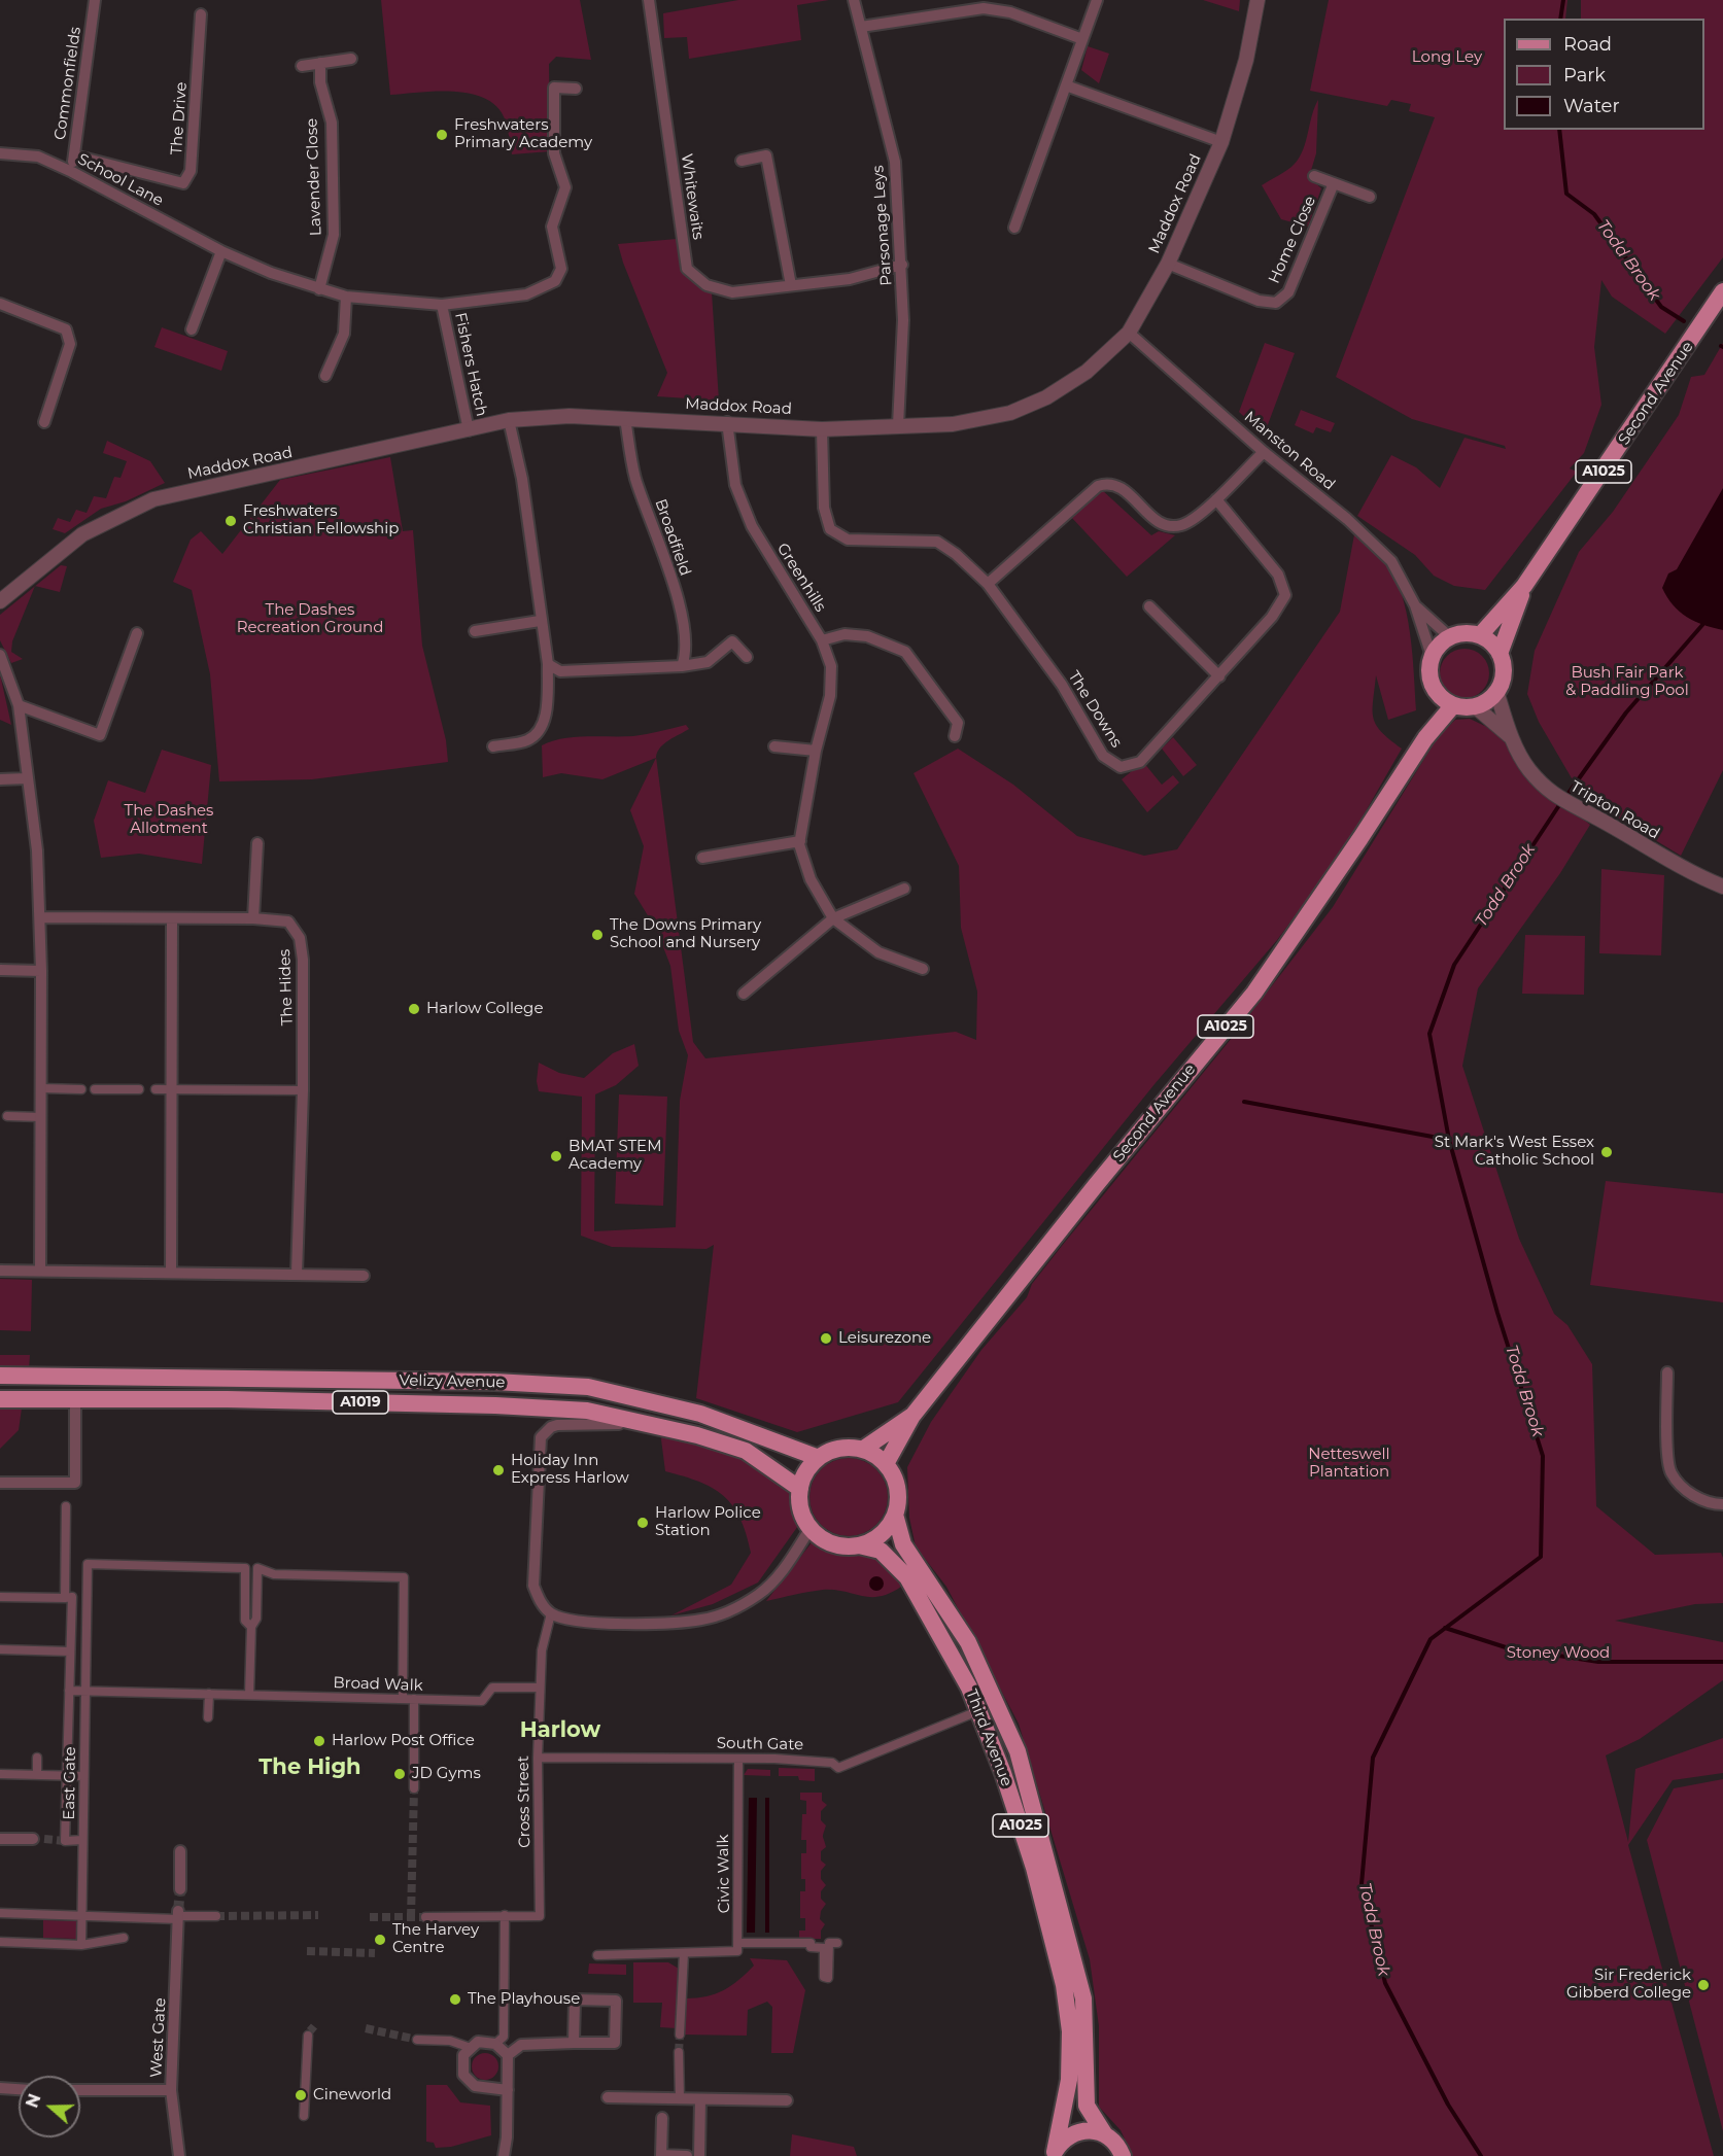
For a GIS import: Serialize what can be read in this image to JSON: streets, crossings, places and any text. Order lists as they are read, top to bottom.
{
  "streets": {
    "main road": [
      "Second Avenue",
      "A1025",
      "Velizy Avenue",
      "A1019",
      "Third Avenue"
    ],
    "street": [
      "Commonfields",
      "The Drive",
      "Lavender Close",
      "School Lane",
      "Whitewaits",
      "Maddox Road",
      "Parsonage Leys",
      "Home Close",
      "Fishers Hatch",
      "Manston Road",
      "Broadfield",
      "Greenhills",
      "The Downs",
      "Tripton Road",
      "The Hides",
      "Broad Walk",
      "South Gate",
      "East Gate",
      "Cross Street",
      "Civic Walk",
      "West Gate"
    ]
  },
  "crossings": [
    ["Commonfields", "The Drive"],
    ["Commonfields", "School Lane"],
    ["Lavender Close", "School Lane"],
    ["School Lane", "Fishers Hatch"],
    ["Whitewaits", "Parsonage Leys"],
    ["Maddox Road", "Parsonage Leys"],
    ["Maddox Road", "Home Close"],
    ["Maddox Road", "Fishers Hatch"],
    ["Maddox Road", "Manston Road"],
    ["Maddox Road", "Broadfield"],
    ["Maddox Road", "Greenhills"],
    ["Maddox Road", "The Downs"],
    ["Second Avenue", "Manston Road"],
    ["Second Avenue", "Tripton Road"],
    ["Second Avenue", "Velizy Avenue"],
    ["Second Avenue", "Third Avenue"],
    ["Manston Road", "Tripton Road"],
    ["A1025", "Third Avenue"],
    ["Velizy Avenue", "Third Avenue"],
    ["Broad Walk", "East Gate"],
    ["Broad Walk", "Cross Street"],
    ["South Gate", "Cross Street"],
    ["South Gate", "Civic Walk"]
  ],
  "districts": ["Harlow", "The High"],
  "water": ["Todd Brook"],
  "parks": [
    "Long Ley",
    "The Dashes Recreation Ground",
    "Bush Fair Park & Paddling Pool",
    "The Dashes Allotment",
    "Netteswell Plantation",
    "Stoney Wood"
  ],
  "places": [
    "Freshwaters Primary Academy",
    "Freshwaters Christian Fellowship",
    "The Downs Primary School and Nursery",
    "Harlow College",
    "St Mark's West Essex Catholic School",
    "BMAT STEM Academy",
    "Leisurezone",
    "Holiday Inn Express Harlow",
    "Harlow Police Station",
    "Harlow Post Office",
    "JD Gyms",
    "The Harvey Centre",
    "Sir Frederick Gibberd College",
    "The Playhouse",
    "Cineworld"
  ],
  "legend": ["Road", "Park", "Water"],
  "north": "left"
}
